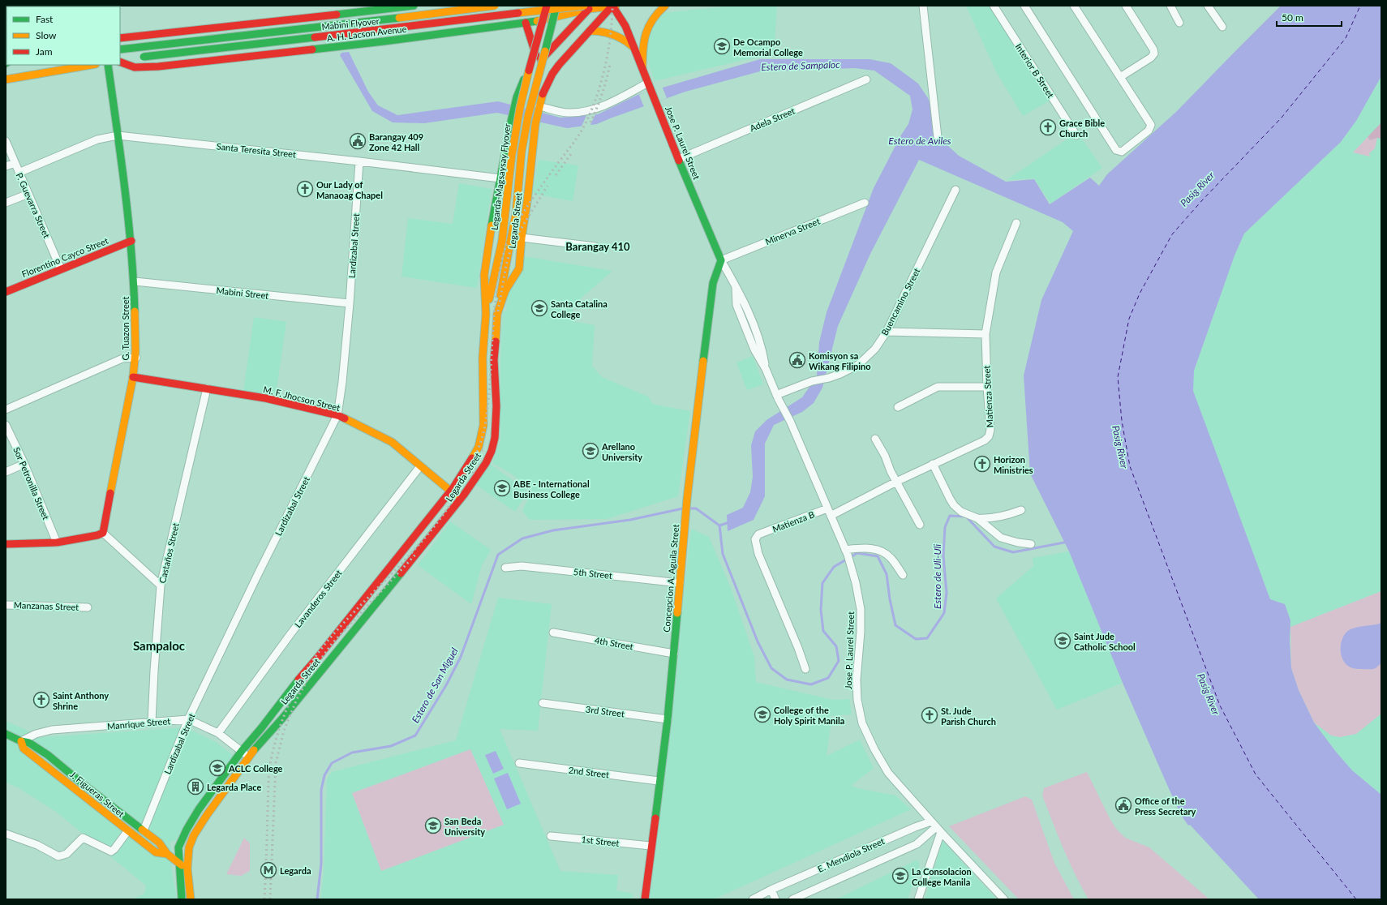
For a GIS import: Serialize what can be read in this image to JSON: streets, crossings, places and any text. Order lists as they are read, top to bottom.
{
  "streets": {
    "main road": [
      "Mabini Flyover",
      "A. H. Lacson Avenue",
      "Jose P. Laurel Street",
      "Legarda-Magsaysay Flyover",
      "Legarda Street",
      "Florentino Cayco Street",
      "G. Tuazon Street",
      "M. F. Jhocson Street",
      "Concepcion A. Aguila Street",
      "J. Figueras Street"
    ],
    "street": [
      "Interior B Street",
      "Adela Street",
      "Santa Teresita Street",
      "P. Guevarra Street",
      "Minerva Street",
      "Lardizabal Street",
      "Mabini Street",
      "Buencamino Street",
      "Matienza Street",
      "Sor Petronilla Street",
      "Matienza B",
      "Castaños Street",
      "5th Street",
      "Lavanderos Street",
      "Manzanas Street",
      "4th Street",
      "3rd Street",
      "Manrique Street",
      "2nd Street",
      "1st Street",
      "E. Mendiola Street"
    ]
  },
  "crossings": [
    ["Mabini Flyover", "A. H. Lacson Avenue"],
    ["Mabini Flyover", "Legarda Street"],
    ["A. H. Lacson Avenue", "Jose P. Laurel Street"],
    ["A. H. Lacson Avenue", "Legarda Street"],
    ["Adela Street", "Jose P. Laurel Street"],
    ["Jose P. Laurel Street", "Legarda Street"],
    ["Jose P. Laurel Street", "Minerva Street"],
    ["Jose P. Laurel Street", "Buencamino Street"],
    ["Jose P. Laurel Street", "Matienza Street"],
    ["Jose P. Laurel Street", "Matienza B"],
    ["Jose P. Laurel Street", "Concepcion A. Aguila Street"],
    ["Jose P. Laurel Street", "E. Mendiola Street"],
    ["Santa Teresita Street", "P. Guevarra Street"],
    ["Santa Teresita Street", "Legarda Street"],
    ["Santa Teresita Street", "Lardizabal Street"],
    ["Santa Teresita Street", "G. Tuazon Street"],
    ["Legarda-Magsaysay Flyover", "Legarda Street"],
    ["P. Guevarra Street", "Florentino Cayco Street"],
    ["Legarda Street", "M. F. Jhocson Street"],
    ["Legarda Street", "Manrique Street"],
    ["Legarda Street", "J. Figueras Street"],
    ["Minerva Street", "Concepcion A. Aguila Street"],
    ["Lardizabal Street", "Mabini Street"],
    ["Lardizabal Street", "M. F. Jhocson Street"],
    ["Lardizabal Street", "Manrique Street"],
    ["Lardizabal Street", "J. Figueras Street"],
    ["Florentino Cayco Street", "G. Tuazon Street"],
    ["Mabini Street", "G. Tuazon Street"],
    ["G. Tuazon Street", "M. F. Jhocson Street"],
    ["Matienza Street", "Matienza B"],
    ["M. F. Jhocson Street", "Castaños Street"],
    ["M. F. Jhocson Street", "Lavanderos Street"],
    ["Castaños Street", "Manrique Street"],
    ["5th Street", "Concepcion A. Aguila Street"],
    ["Concepcion A. Aguila Street", "4th Street"],
    ["Concepcion A. Aguila Street", "3rd Street"],
    ["Concepcion A. Aguila Street", "2nd Street"],
    ["Concepcion A. Aguila Street", "1st Street"],
    ["Lavanderos Street", "Manrique Street"],
    ["Manrique Street", "J. Figueras Street"]
  ],
  "districts": ["Barangay 410", "Sampaloc"],
  "water": [
    "Estero de Sampaloc",
    "Estero de Aviles",
    "Pasig River",
    "Estero de Uli-Uli",
    "Estero de San Miguel"
  ],
  "places": {
    "school or university": [
      "De Ocampo Memorial College",
      "Santa Catalina College",
      "Arellano University",
      "ABE - International Business College",
      "Saint Jude Catholic School",
      "College of the Holy Spirit Manila",
      "ACLC College",
      "San Beda University",
      "La Consolacion College Manila"
    ],
    "church": [
      "Grace Bible Church",
      "Our Lady of Manaoag Chapel",
      "Horizon Ministries",
      "Saint Anthony Shrine",
      "St. Jude Parish Church"
    ],
    "public building": ["Barangay 409 Zone 42 Hall", "Komisyon sa Wikang Filipino", "Office of the Press Secretary"],
    "building": ["Legarda Place"],
    "metro station": ["Legarda"]
  },
  "legend": ["Fast", "Slow", "Jam"],
  "scale_bar": "50 m"
}
